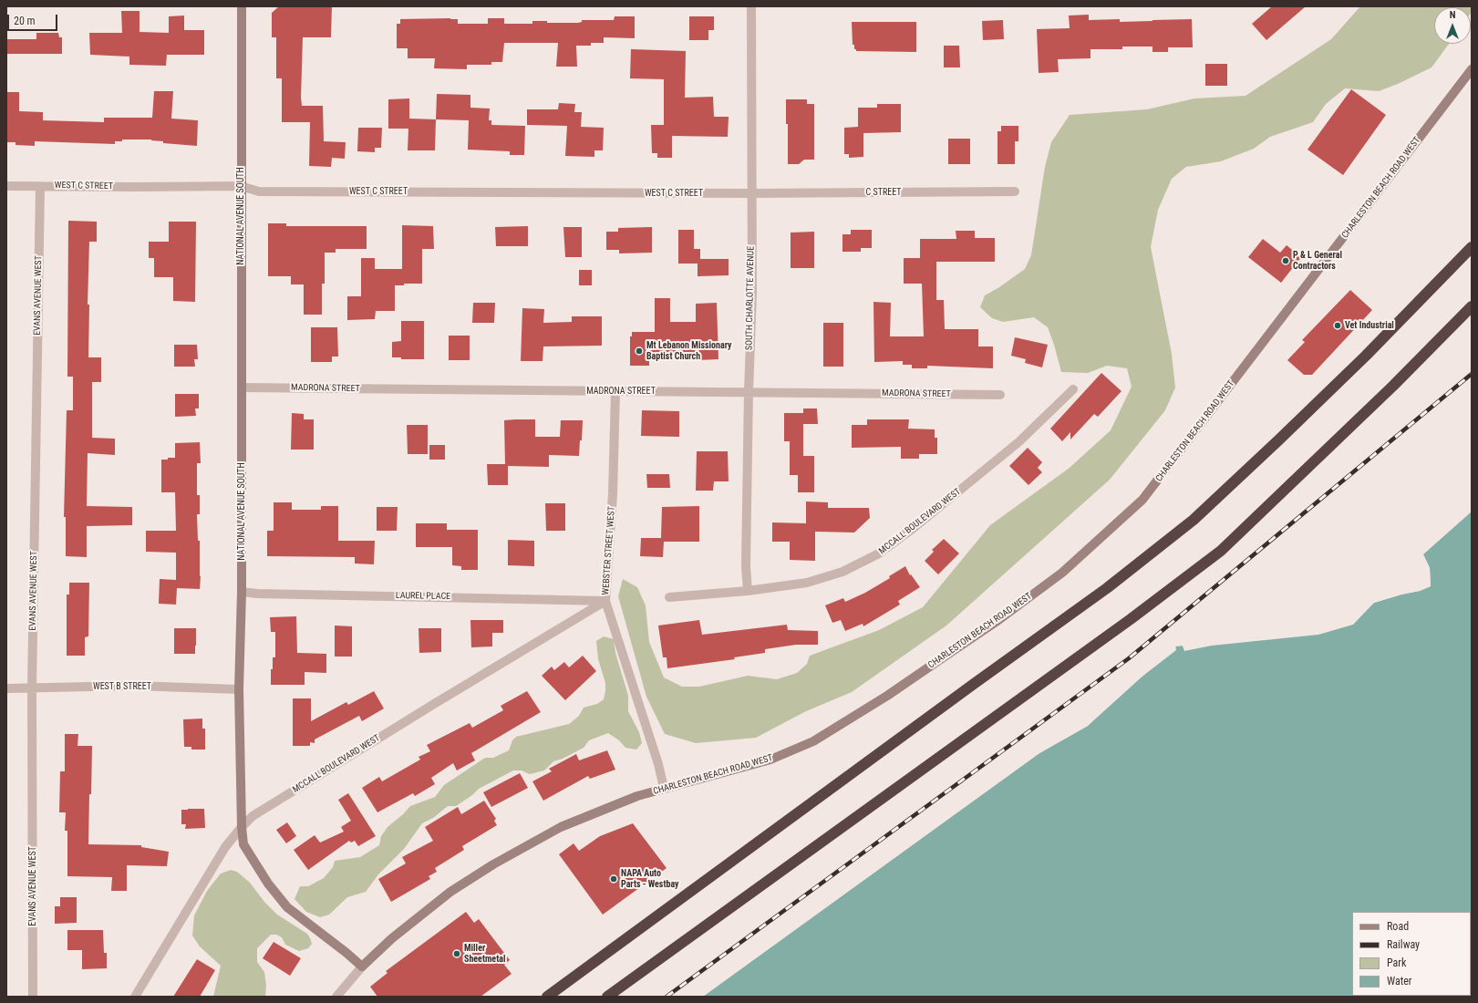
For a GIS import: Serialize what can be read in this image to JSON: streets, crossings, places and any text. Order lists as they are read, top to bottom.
{
  "streets": {
    "main road": ["CHARLESTON BEACH ROAD WEST", "NATIONAL AVENUE SOUTH"],
    "street": [
      "WEST C STREET",
      "C STREET",
      "EVANS AVENUE WEST",
      "SOUTH CHARLOTTE AVENUE",
      "MADRONA STREET",
      "MCCALL BOULEVARD WEST",
      "WEBSTER STREET WEST",
      "LAUREL PLACE",
      "WEST B STREET"
    ]
  },
  "crossings": [
    ["WEST C STREET", "C STREET"],
    ["WEST C STREET", "NATIONAL AVENUE SOUTH"],
    ["WEST C STREET", "EVANS AVENUE WEST"],
    ["WEST C STREET", "SOUTH CHARLOTTE AVENUE"],
    ["CHARLESTON BEACH ROAD WEST", "NATIONAL AVENUE SOUTH"],
    ["CHARLESTON BEACH ROAD WEST", "WEBSTER STREET WEST"],
    ["C STREET", "SOUTH CHARLOTTE AVENUE"],
    ["NATIONAL AVENUE SOUTH", "MADRONA STREET"],
    ["NATIONAL AVENUE SOUTH", "MCCALL BOULEVARD WEST"],
    ["NATIONAL AVENUE SOUTH", "LAUREL PLACE"],
    ["NATIONAL AVENUE SOUTH", "WEST B STREET"],
    ["EVANS AVENUE WEST", "WEST B STREET"],
    ["SOUTH CHARLOTTE AVENUE", "MADRONA STREET"],
    ["SOUTH CHARLOTTE AVENUE", "MCCALL BOULEVARD WEST"],
    ["MADRONA STREET", "WEBSTER STREET WEST"],
    ["MCCALL BOULEVARD WEST", "WEBSTER STREET WEST"],
    ["MCCALL BOULEVARD WEST", "LAUREL PLACE"],
    ["WEBSTER STREET WEST", "LAUREL PLACE"]
  ],
  "places": [
    "P & L General Contractors",
    "Vet Industrial",
    "Mt Lebanon Missionary Baptist Church",
    "NAPA Auto Parts - Westbay",
    "Miller Sheetmetal"
  ],
  "legend": [
    "Road",
    "Railway",
    "Park",
    "Water"
  ],
  "scale_bar": "20 m",
  "north": "top"
}
